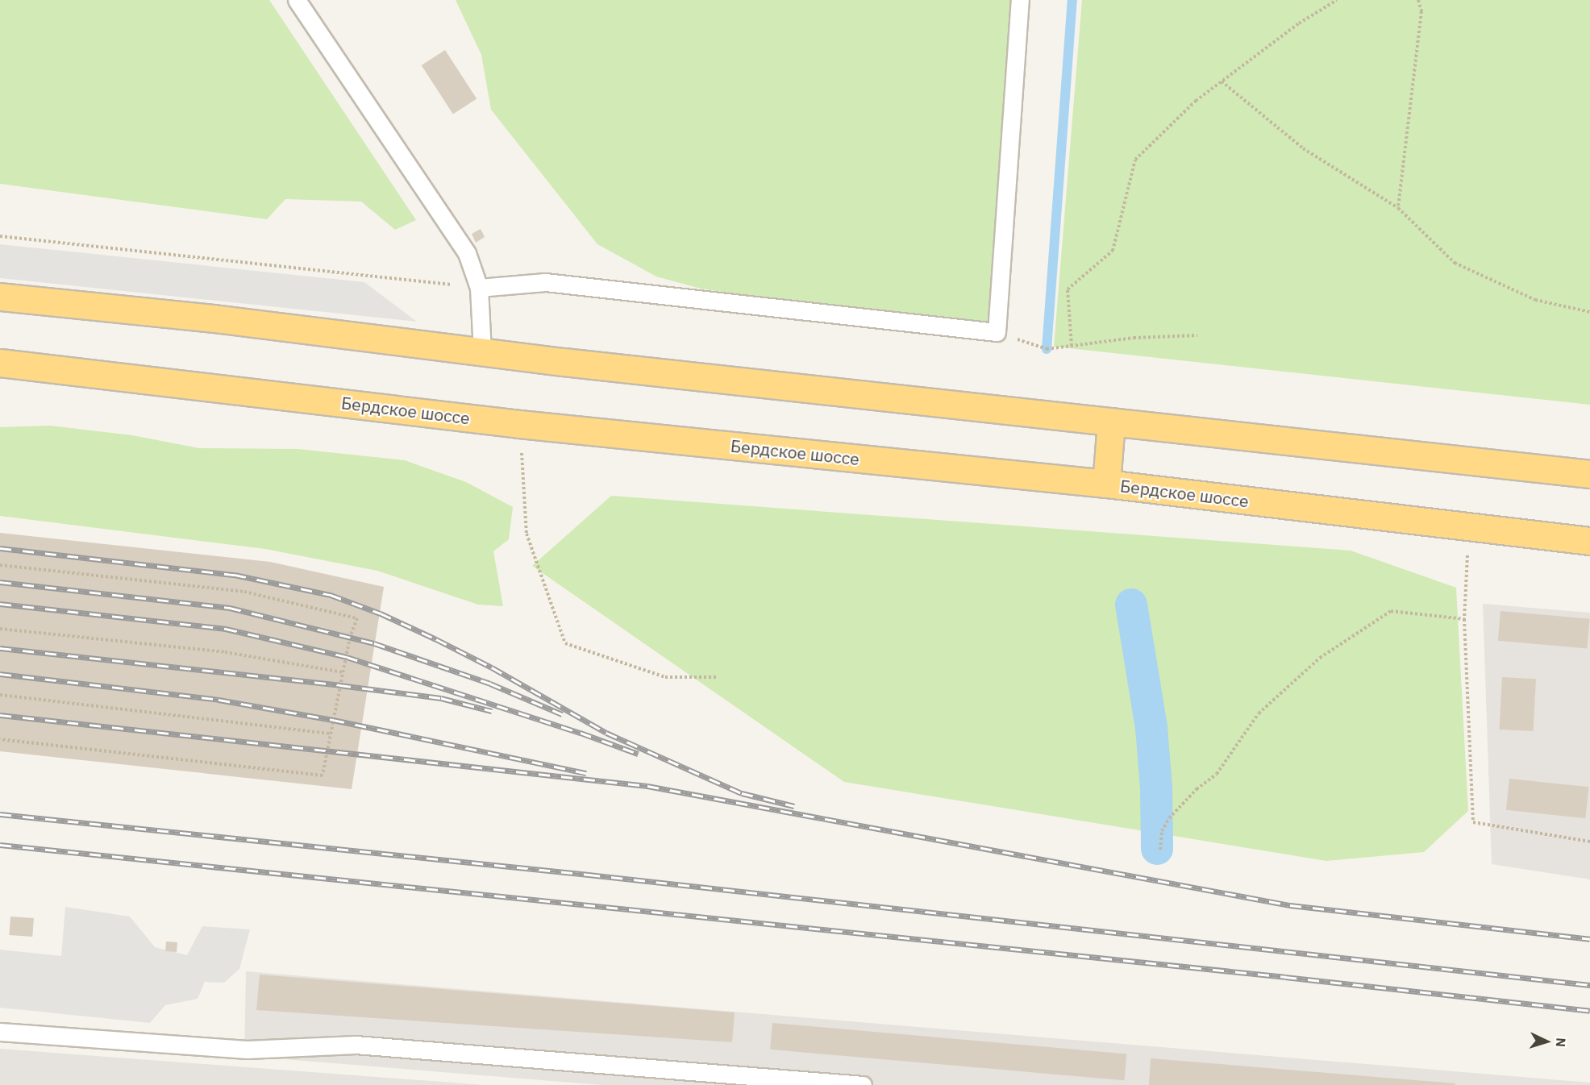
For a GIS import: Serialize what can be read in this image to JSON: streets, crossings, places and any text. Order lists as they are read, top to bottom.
{
  "streets": {
    "highway": ["Бердское шоссе"]
  },
  "north": "right"
}
